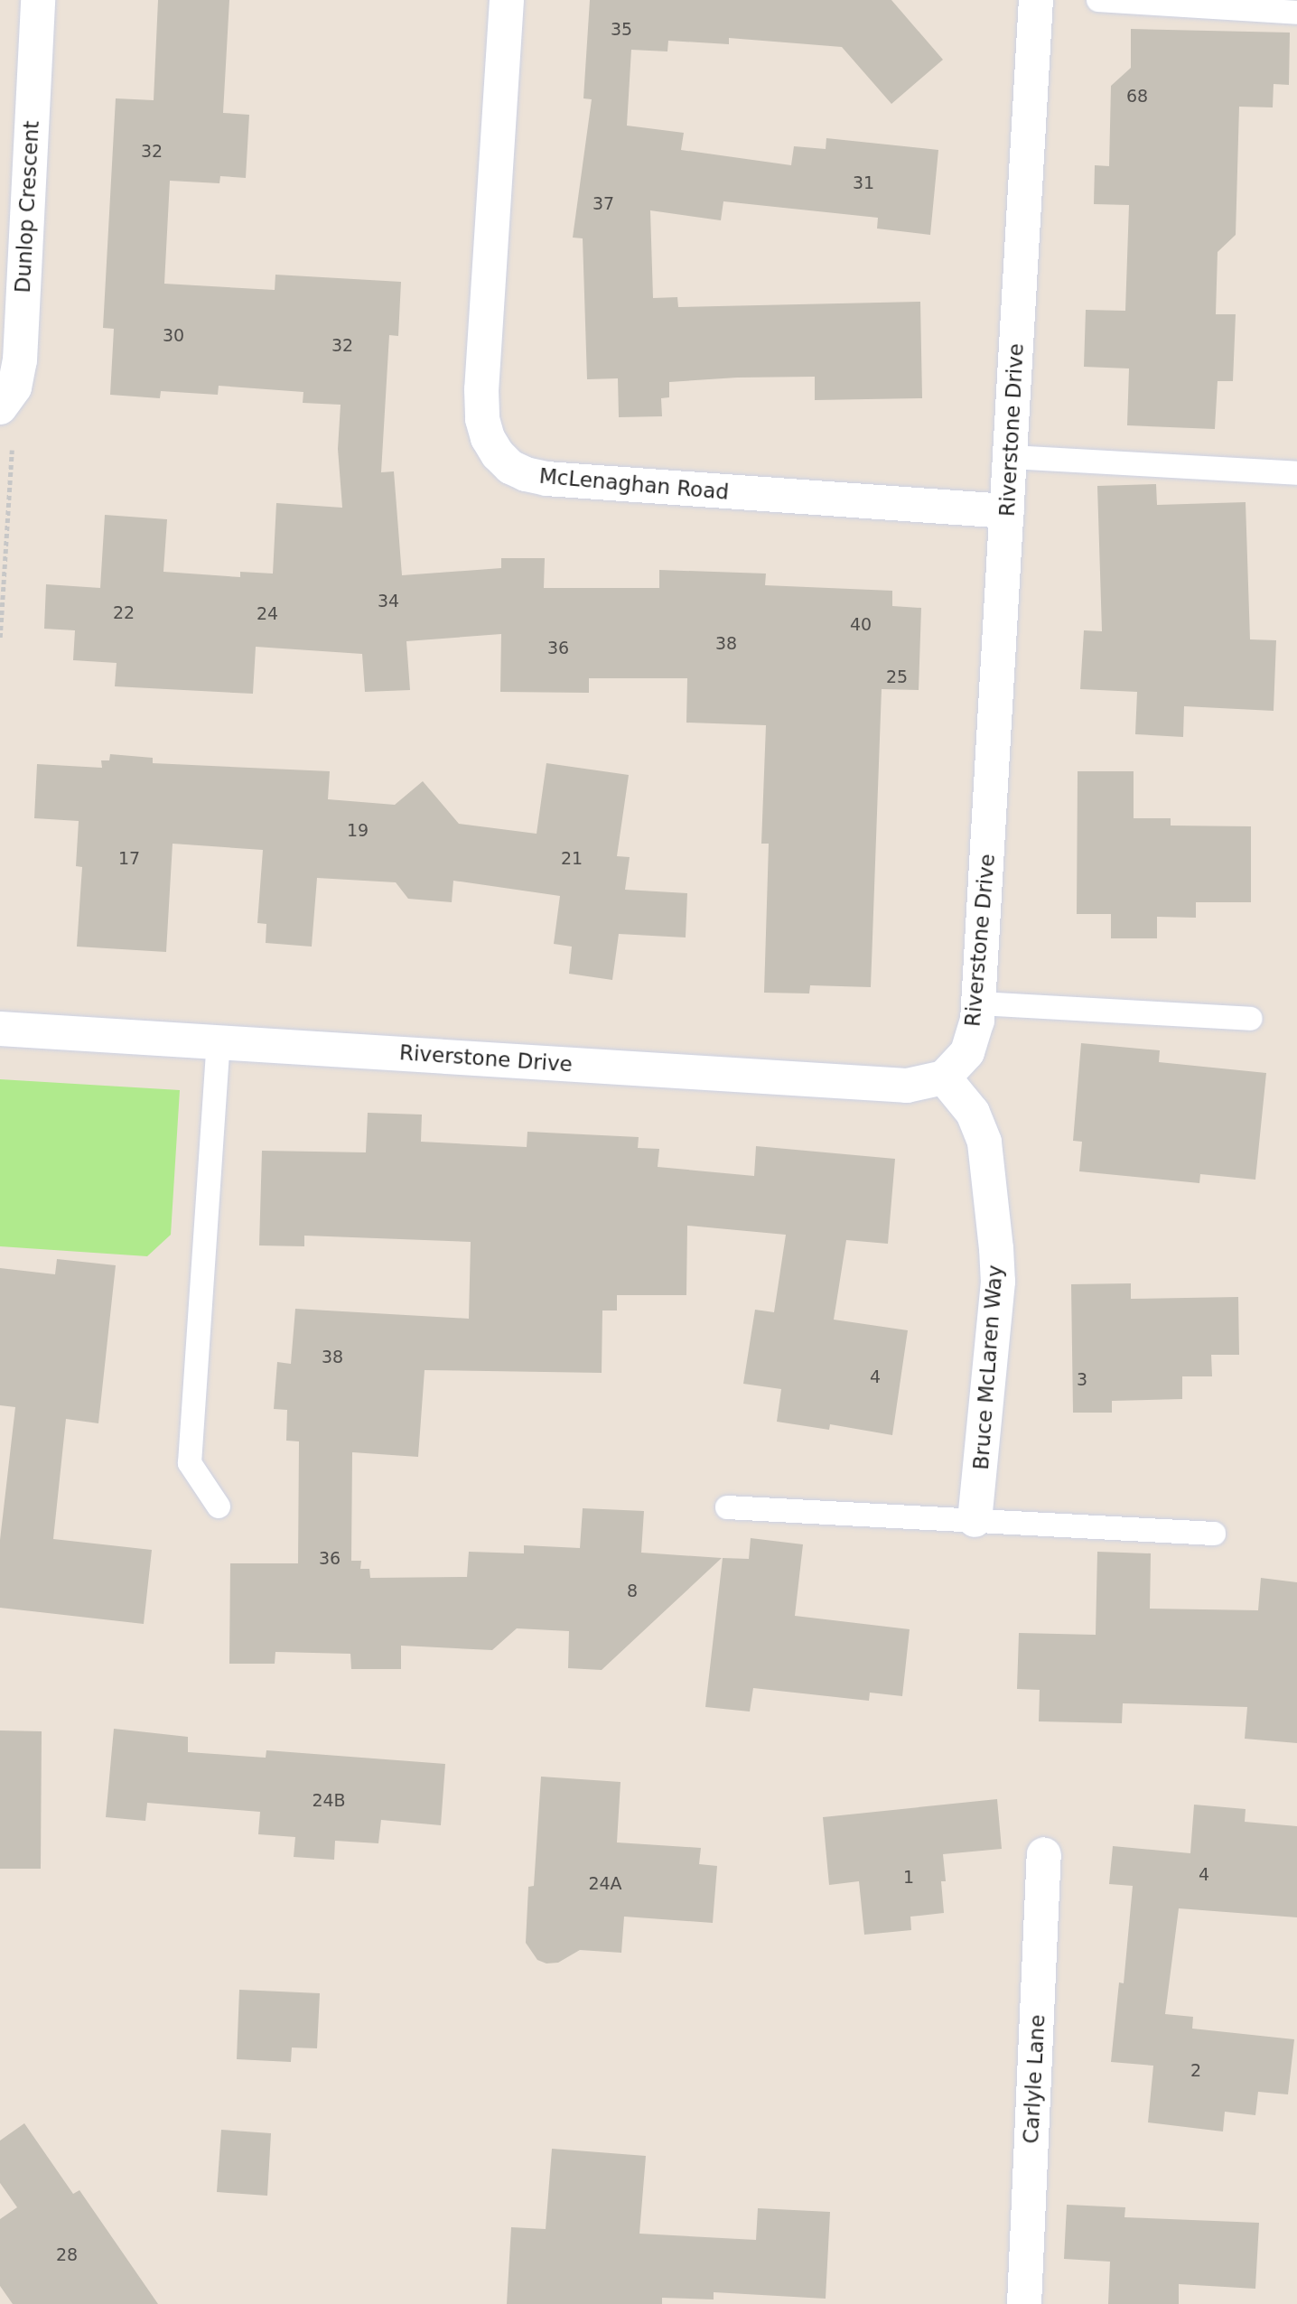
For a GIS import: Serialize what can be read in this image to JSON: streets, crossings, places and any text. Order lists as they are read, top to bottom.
{
  "streets": {
    "street": [
      "Dunlop Crescent",
      "Riverstone Drive",
      "McLenaghan Road",
      "Bruce McLaren Way",
      "Carlyle Lane"
    ]
  },
  "crossings": [
    ["Riverstone Drive", "McLenaghan Road"],
    ["Riverstone Drive", "Bruce McLaren Way"]
  ],
  "house_numbers": [
    "35",
    "68",
    "32",
    "31",
    "37",
    "30",
    "32",
    "34",
    "22",
    "24",
    "40",
    "38",
    "36",
    "25",
    "19",
    "17",
    "21",
    "38",
    "4",
    "3",
    "36",
    "8",
    "24B",
    "4",
    "1",
    "24A",
    "2",
    "28"
  ]
}
